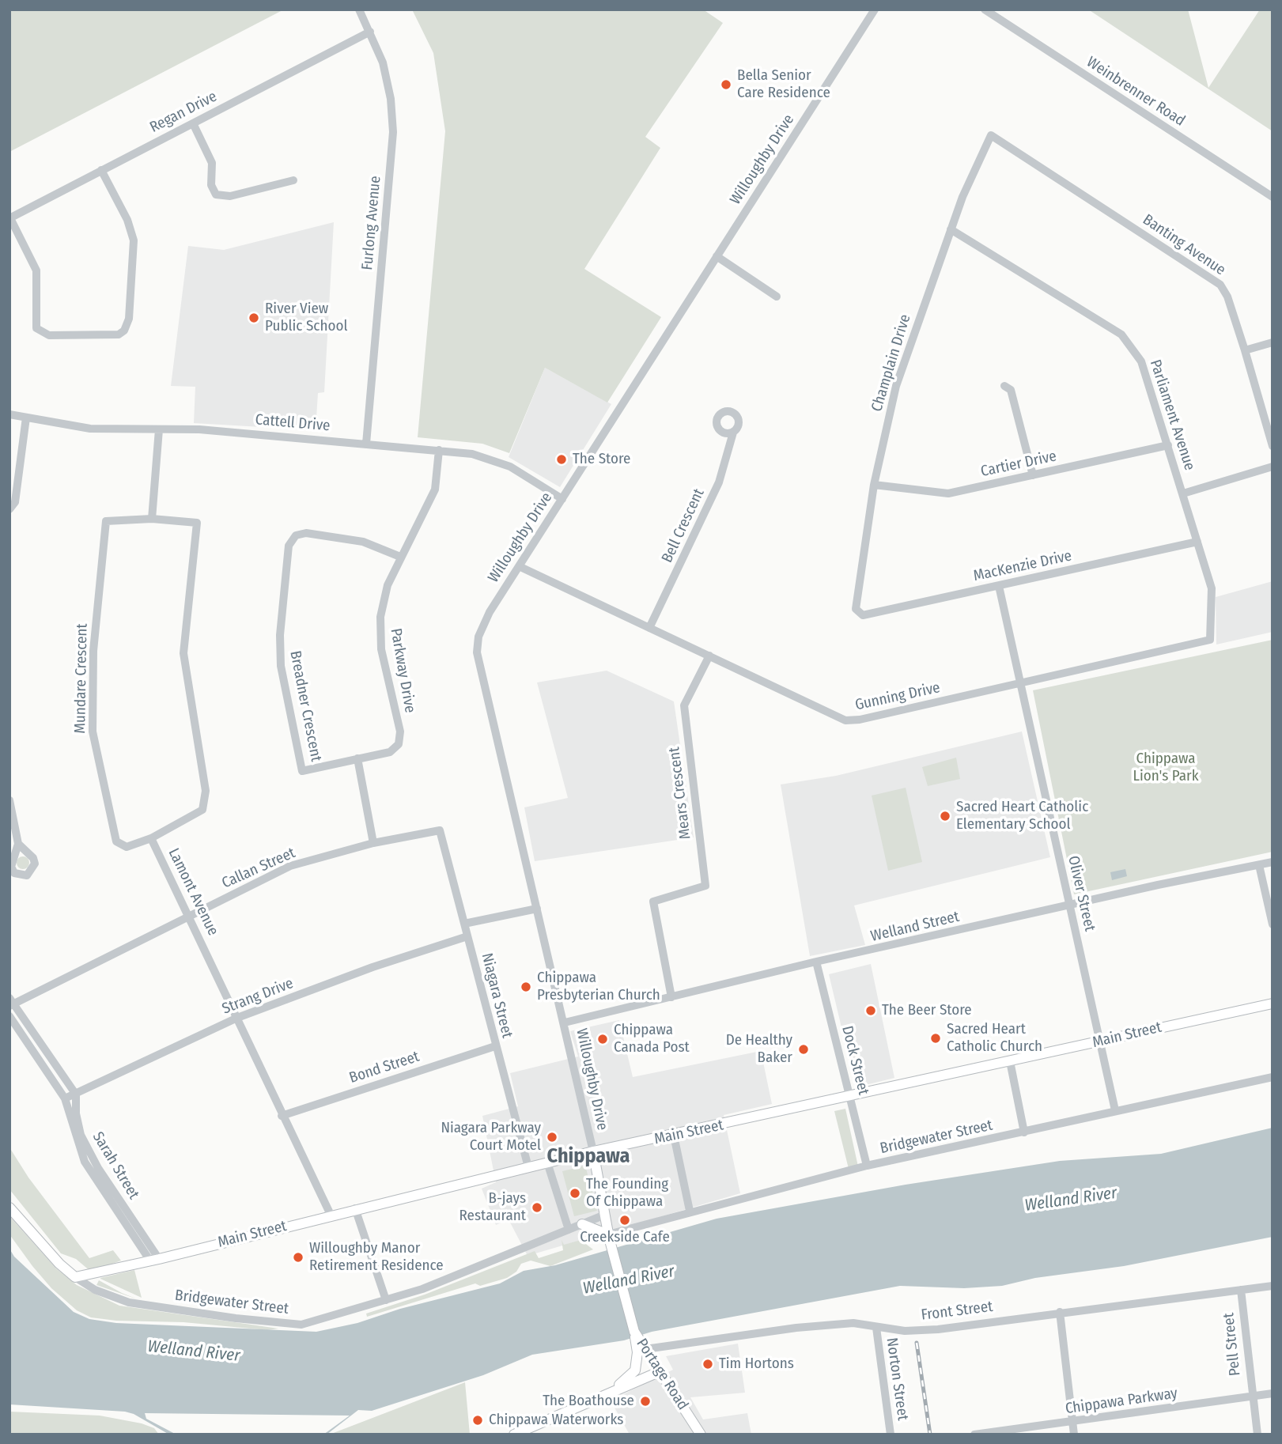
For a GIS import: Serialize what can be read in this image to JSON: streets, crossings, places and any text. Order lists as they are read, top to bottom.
{
  "streets": {
    "main road": ["Main Street", "Portage Road"],
    "street": [
      "Weinbrenner Road",
      "Regan Drive",
      "Willoughby Drive",
      "Furlong Avenue",
      "Banting Avenue",
      "Champlain Drive",
      "Parliament Avenue",
      "Cattell Drive",
      "Cartier Drive",
      "Bell Crescent",
      "MacKenzie Drive",
      "Parkway Drive",
      "Mundare Crescent",
      "Gunning Drive",
      "Breadner Crescent",
      "Mears Crescent",
      "Callan Street",
      "Lamont Avenue",
      "Oliver Street",
      "Welland Street",
      "Niagara Street",
      "Strang Drive",
      "Dock Street",
      "Bond Street",
      "Bridgewater Street",
      "Sarah Street",
      "Front Street",
      "Pell Street",
      "Norton Street",
      "Chippawa Parkway"
    ]
  },
  "crossings": [
    ["Regan Drive", "Furlong Avenue"],
    ["Willoughby Drive", "Cattell Drive"],
    ["Willoughby Drive", "Gunning Drive"],
    ["Willoughby Drive", "Welland Street"],
    ["Willoughby Drive", "Main Street"],
    ["Willoughby Drive", "Portage Road"],
    ["Furlong Avenue", "Cattell Drive"],
    ["Banting Avenue", "Champlain Drive"],
    ["Champlain Drive", "Parliament Avenue"],
    ["Champlain Drive", "Cartier Drive"],
    ["Champlain Drive", "MacKenzie Drive"],
    ["Parliament Avenue", "Cartier Drive"],
    ["Parliament Avenue", "MacKenzie Drive"],
    ["Parliament Avenue", "Gunning Drive"],
    ["Cattell Drive", "Parkway Drive"],
    ["Bell Crescent", "Gunning Drive"],
    ["MacKenzie Drive", "Oliver Street"],
    ["Parkway Drive", "Breadner Crescent"],
    ["Mundare Crescent", "Lamont Avenue"],
    ["Gunning Drive", "Mears Crescent"],
    ["Gunning Drive", "Oliver Street"],
    ["Mears Crescent", "Welland Street"],
    ["Callan Street", "Lamont Avenue"],
    ["Callan Street", "Niagara Street"],
    ["Lamont Avenue", "Strang Drive"],
    ["Lamont Avenue", "Main Street"],
    ["Lamont Avenue", "Bond Street"],
    ["Oliver Street", "Welland Street"],
    ["Oliver Street", "Main Street"],
    ["Oliver Street", "Bridgewater Street"],
    ["Welland Street", "Dock Street"],
    ["Niagara Street", "Strang Drive"],
    ["Niagara Street", "Main Street"],
    ["Niagara Street", "Bond Street"],
    ["Strang Drive", "Sarah Street"],
    ["Main Street", "Dock Street"],
    ["Main Street", "Bridgewater Street"],
    ["Main Street", "Sarah Street"],
    ["Main Street", "Portage Road"],
    ["Dock Street", "Bridgewater Street"],
    ["Bridgewater Street", "Portage Road"],
    ["Front Street", "Pell Street"],
    ["Front Street", "Portage Road"],
    ["Front Street", "Norton Street"],
    ["Pell Street", "Chippawa Parkway"]
  ],
  "districts": ["Chippawa"],
  "water": ["Welland River"],
  "parks": ["Chippawa Lion's Park"],
  "places": [
    "Bella Senior Care Residence",
    "River View Public School",
    "The Store",
    "Sacred Heart Catholic Elementary School",
    "Chippawa Presbyterian Church",
    "The Beer Store",
    "Sacred Heart Catholic Church",
    "Chippawa Canada Post",
    "De Healthy Baker",
    "Niagara Parkway Court Motel",
    "The Founding Of Chippawa",
    "B-jays Restaurant",
    "Creekside Cafe",
    "Willoughby Manor Retirement Residence",
    "Tim Hortons",
    "The Boathouse",
    "Chippawa Waterworks"
  ]
}
